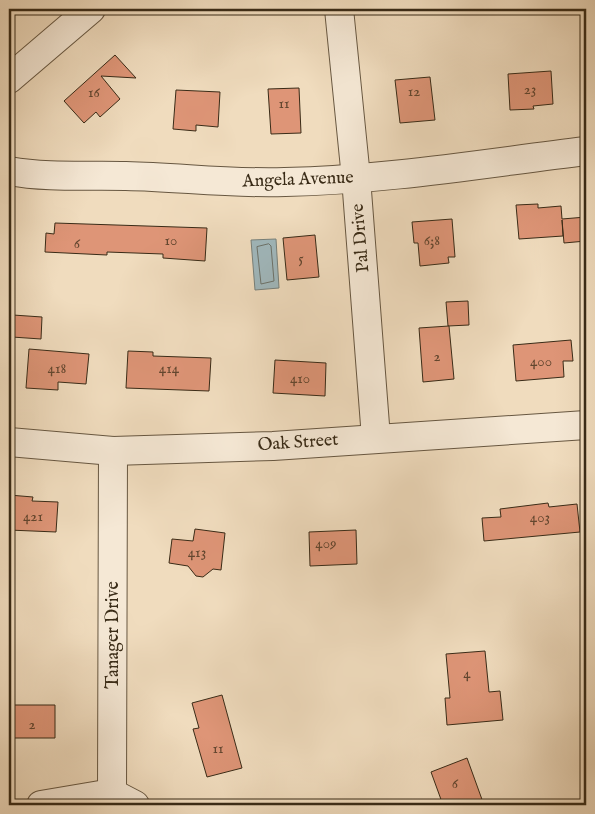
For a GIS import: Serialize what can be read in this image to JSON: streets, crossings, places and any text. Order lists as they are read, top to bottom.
{
  "streets": {
    "street": [
      "Angela Avenue",
      "Pal Drive",
      "Oak Street",
      "Tanager Drive"
    ]
  },
  "crossings": [
    ["Angela Avenue", "Pal Drive"],
    ["Pal Drive", "Oak Street"],
    ["Oak Street", "Tanager Drive"]
  ],
  "house_numbers": [
    "23",
    "12",
    "16",
    "11",
    "10",
    "6;8",
    "6",
    "5",
    "2",
    "400",
    "418",
    "414",
    "410",
    "421",
    "403",
    "409",
    "413",
    "4",
    "2",
    "11",
    "6"
  ]
}
